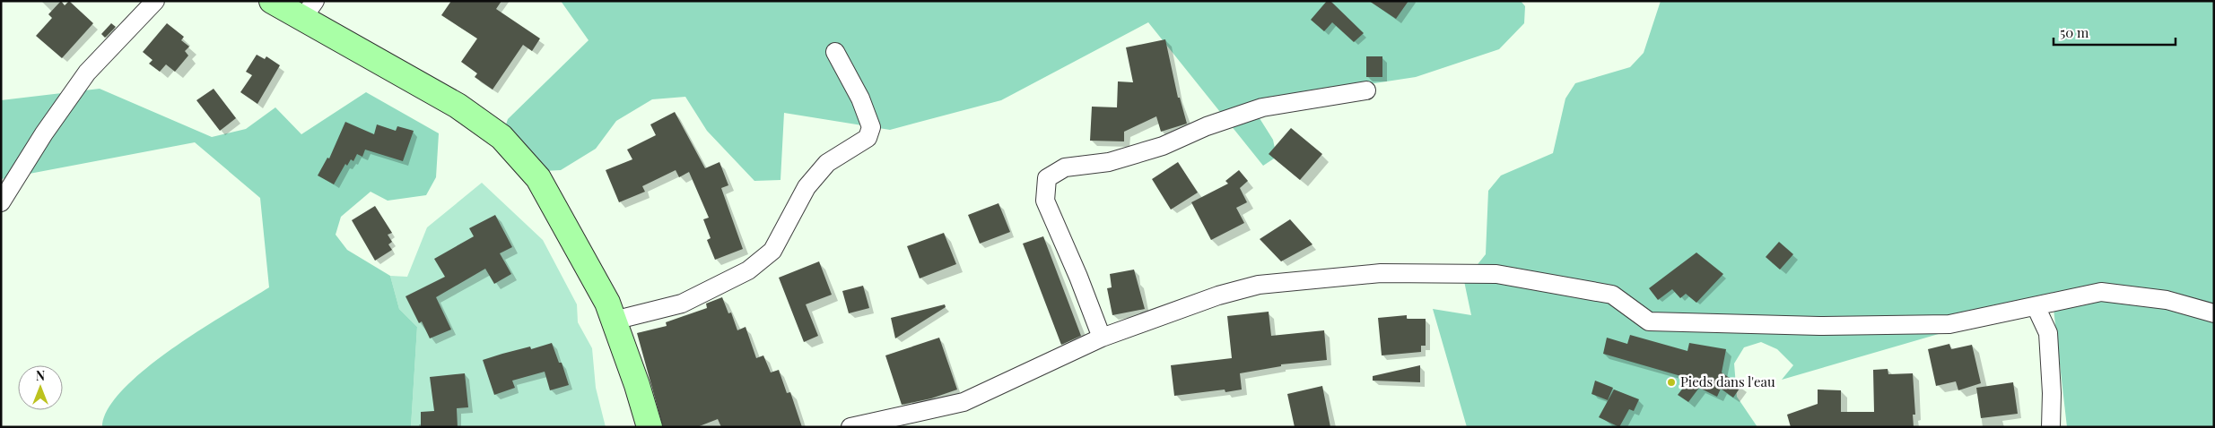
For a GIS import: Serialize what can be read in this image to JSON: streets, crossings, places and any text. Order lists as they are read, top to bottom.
{
  "places": ["Pieds dans l'eau"],
  "scale_bar": "50 m",
  "north": "top"
}
